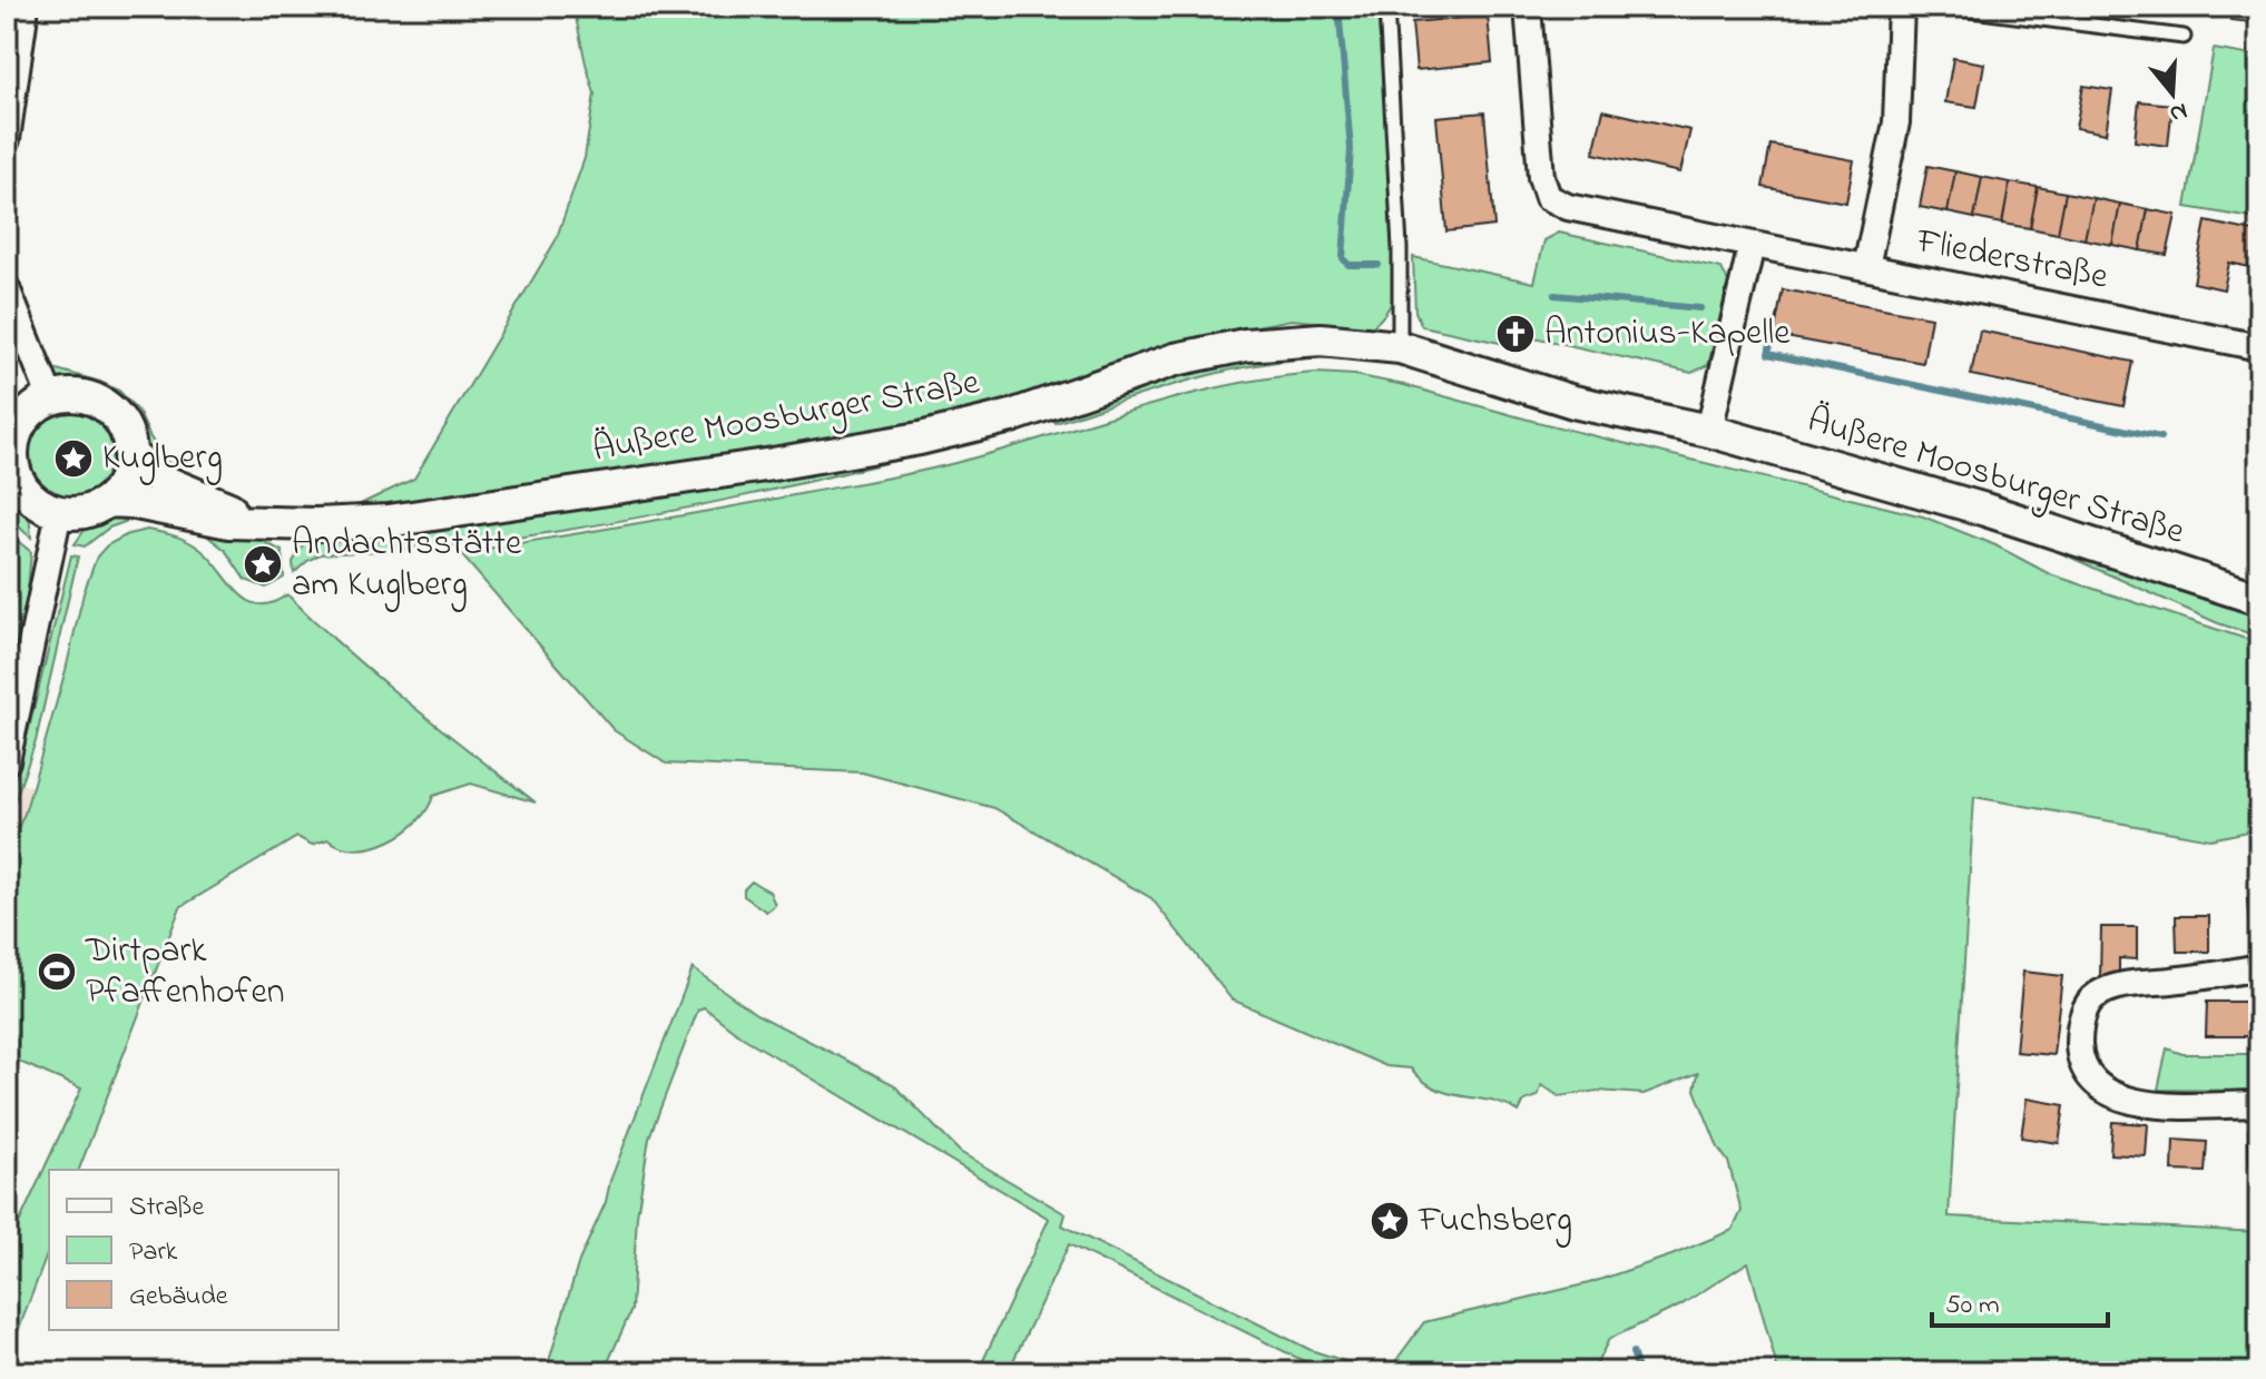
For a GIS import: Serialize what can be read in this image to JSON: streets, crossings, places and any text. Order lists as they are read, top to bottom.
{
  "streets": {
    "street": ["Fliederstraße", "Äußere Moosburger Straße"]
  },
  "places": {
    "church": ["Antonius-Kapelle"],
    "place": ["Kuglberg", "Andachtsstätte am Kuglberg", "Fuchsberg"],
    "sports": ["Dirtpark Pfaffenhofen"]
  },
  "legend": ["Straße", "Park", "Gebäude"],
  "scale_bar": "50 m",
  "north": "bottom"
}
